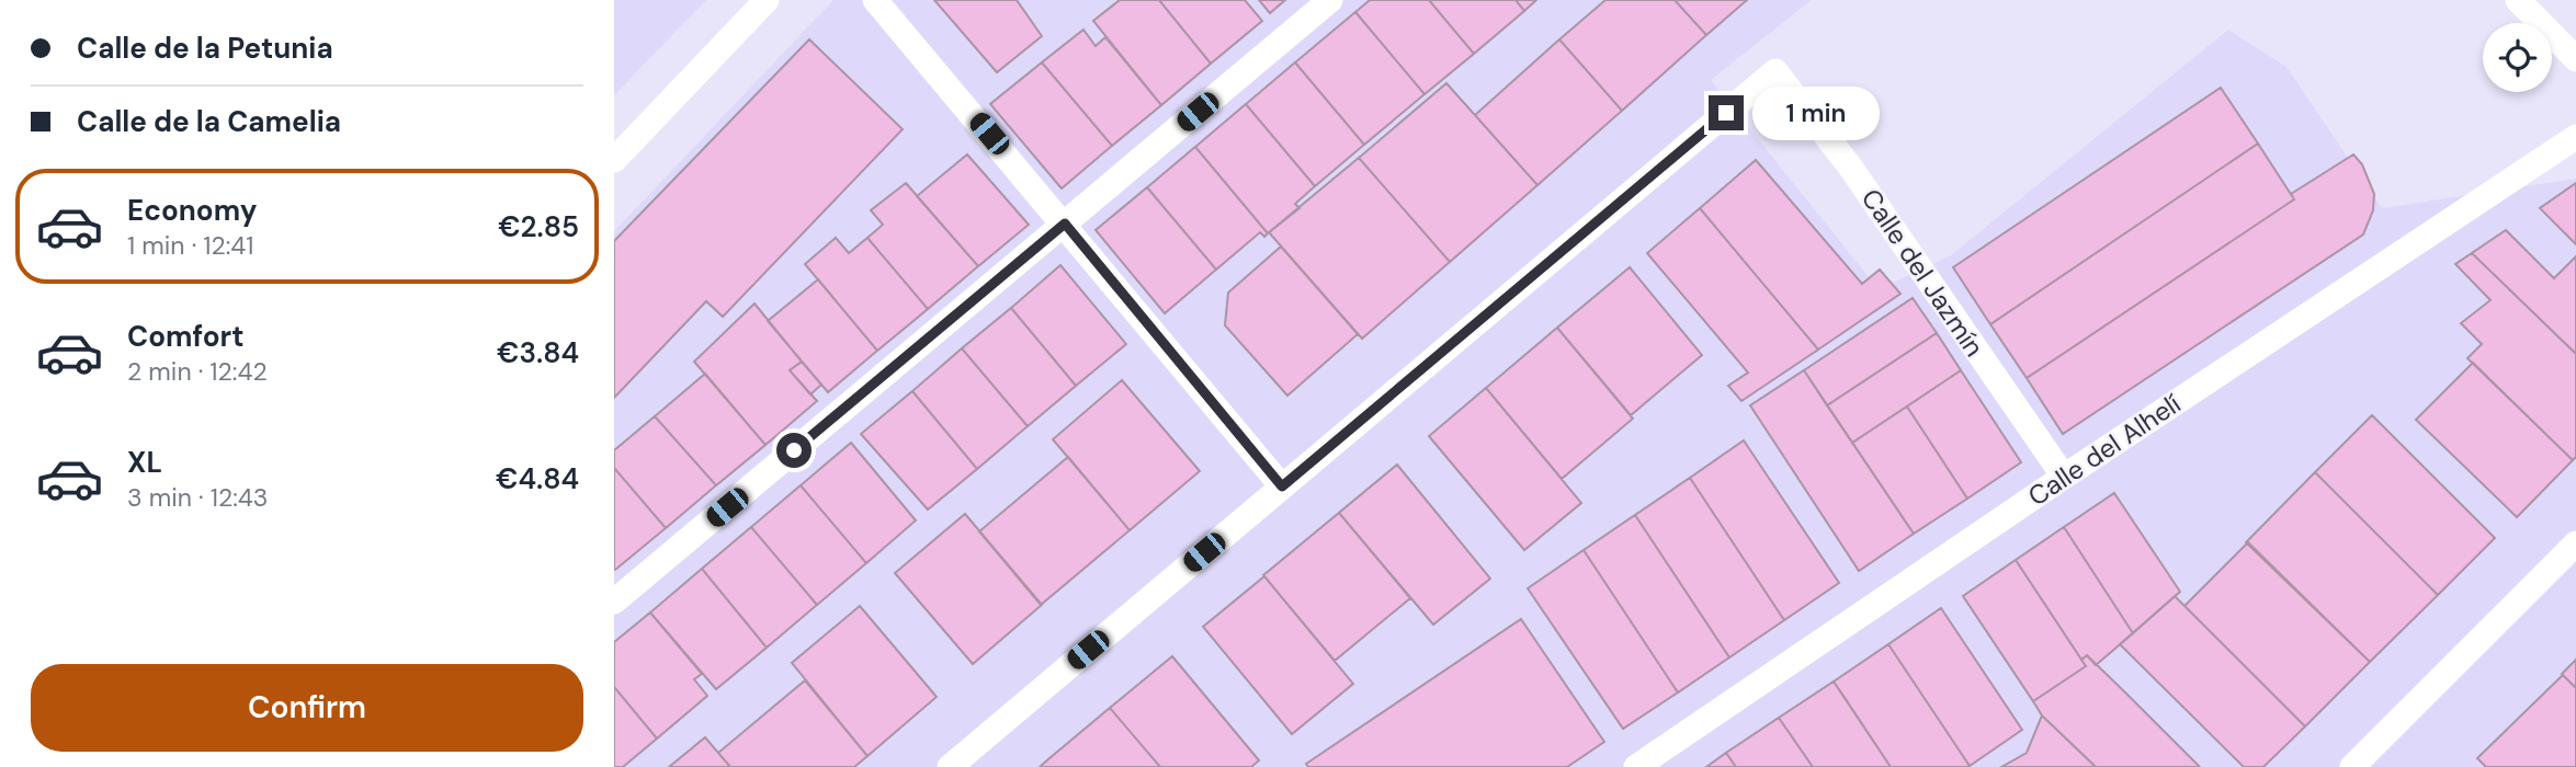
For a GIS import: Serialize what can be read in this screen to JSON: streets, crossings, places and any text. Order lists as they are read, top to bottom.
{
  "streets": {
    "street": ["Calle del Jazmín", "Calle del Alhelí"]
  },
  "crossings": [
    ["Calle del Jazmín", "Calle del Alhelí"]
  ],
  "page": {
    "banner": ["Calle de la Petunia", "Calle de la Camelia"],
    "bubble": "1 min",
    "list": [
      {
        "name": "Economy",
        "note": "1 min · 12:41",
        "value": "€2.85"
      },
      {
        "name": "Comfort",
        "note": "2 min · 12:42",
        "value": "€3.84"
      },
      {
        "name": "XL",
        "note": "3 min · 12:43",
        "value": "€4.84"
      }
    ],
    "buttons": "Confirm"
  }
}
